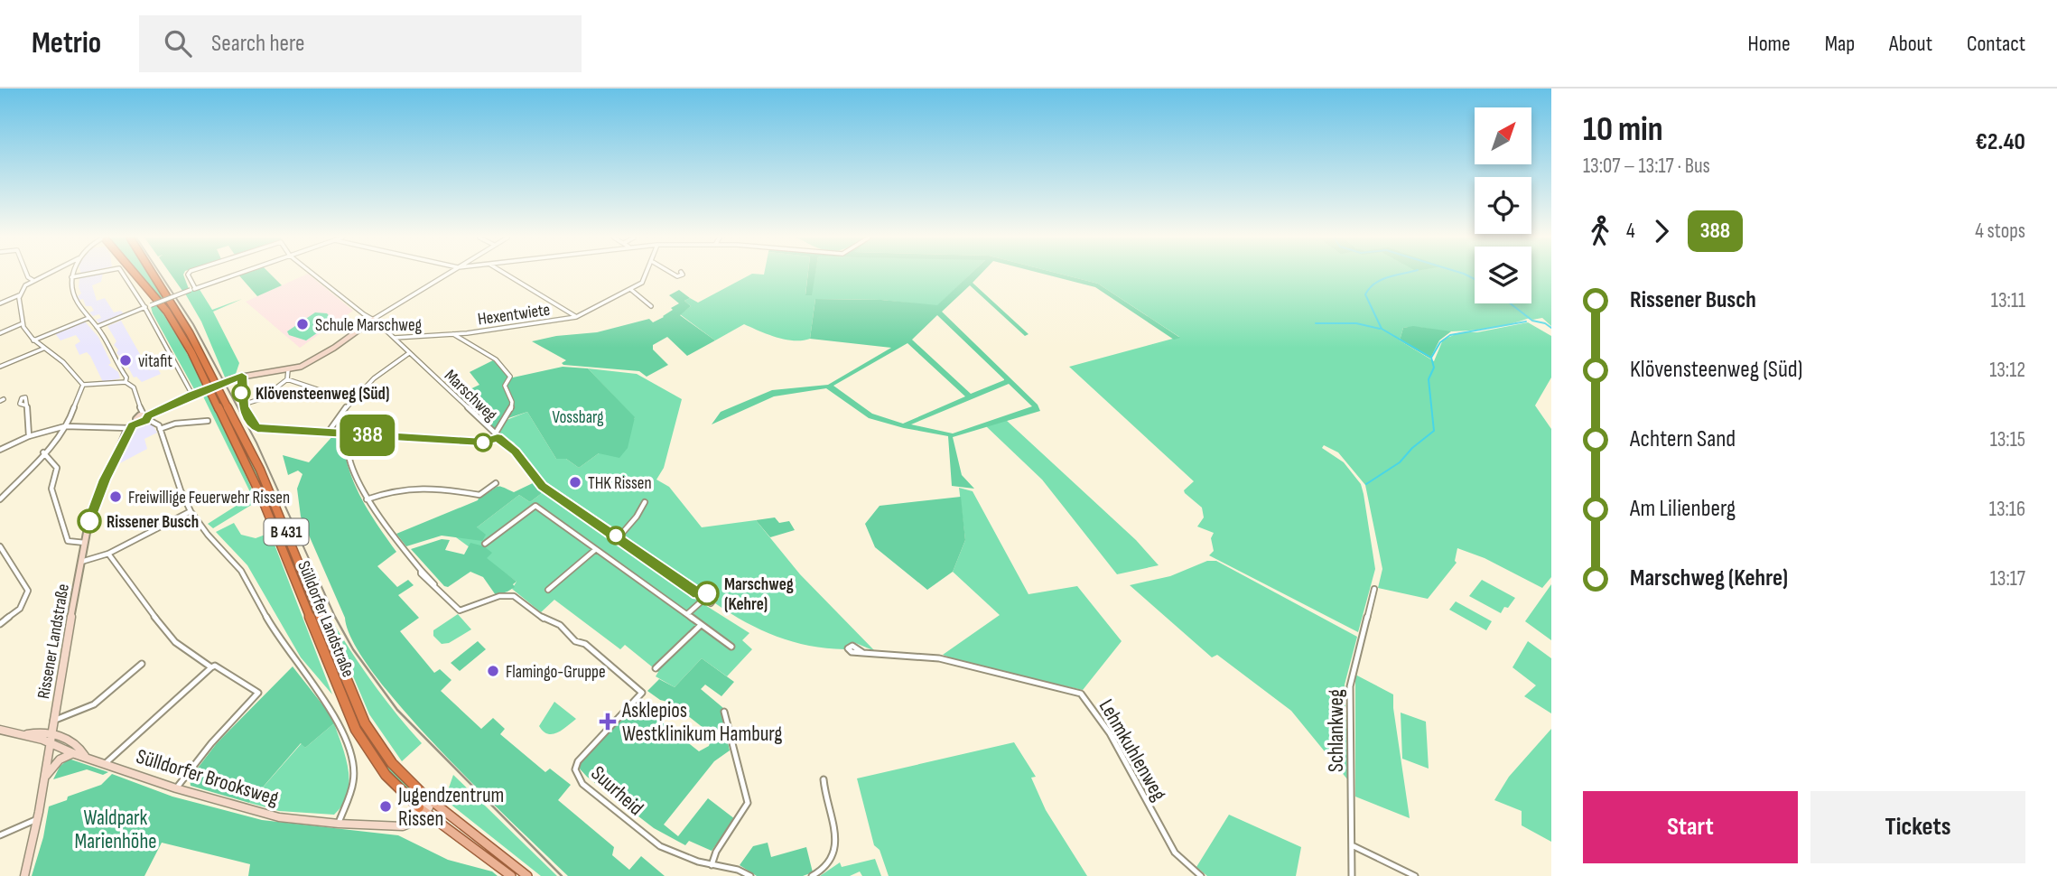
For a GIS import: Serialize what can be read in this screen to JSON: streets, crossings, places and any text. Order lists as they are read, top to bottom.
{
  "streets": {
    "highway": ["B 431", "Sülldorfer Landstraße"],
    "street": [
      "Hexentwiete",
      "Marschweg",
      "Rissener Landstraße",
      "Schlankweg",
      "Lehmkuhlenweg",
      "Sülldorfer Brooksweg",
      "Suurheid"
    ]
  },
  "crossings": [
    ["Hexentwiete", "Marschweg"],
    ["Marschweg", "Rissener Landstraße"],
    ["Sülldorfer Landstraße", "Sülldorfer Brooksweg"],
    ["Rissener Landstraße", "Sülldorfer Brooksweg"]
  ],
  "parks": ["Vossbarg", "Waldpark Marienhöhe"],
  "places": {
    "other": [
      "Schule Marschweg",
      "vitafit",
      "Klövensteenweg (Süd)",
      "THK Rissen",
      "Freiwillige Feuerwehr Rissen",
      "Rissener Busch",
      "Marschweg (Kehre)",
      "Flamingo-Gruppe",
      "Jugendzentrum Rissen"
    ],
    "health": ["Asklepios Westklinikum Hamburg"]
  },
  "lines": ["bus line 388"],
  "north": "top right",
  "page": {
    "header": "Metrio",
    "search": "Search here",
    "nav": [
      "Home",
      "Map",
      "About",
      "Contact"
    ],
    "on_map": "388",
    "heading": ["10 min", "13:07 – 13:17 · Bus", "€2.40"],
    "legs": ["4", "388", "4 stops"],
    "list": [
      {
        "name": "Rissener Busch",
        "value": "13:11"
      },
      {
        "name": "Klövensteenweg (Süd)",
        "value": "13:12"
      },
      {
        "name": "Achtern Sand",
        "value": "13:15"
      },
      {
        "name": "Am Lilienberg",
        "value": "13:16"
      },
      {
        "name": "Marschweg (Kehre)",
        "value": "13:17"
      }
    ],
    "buttons": ["Start", "Tickets"]
  }
}
